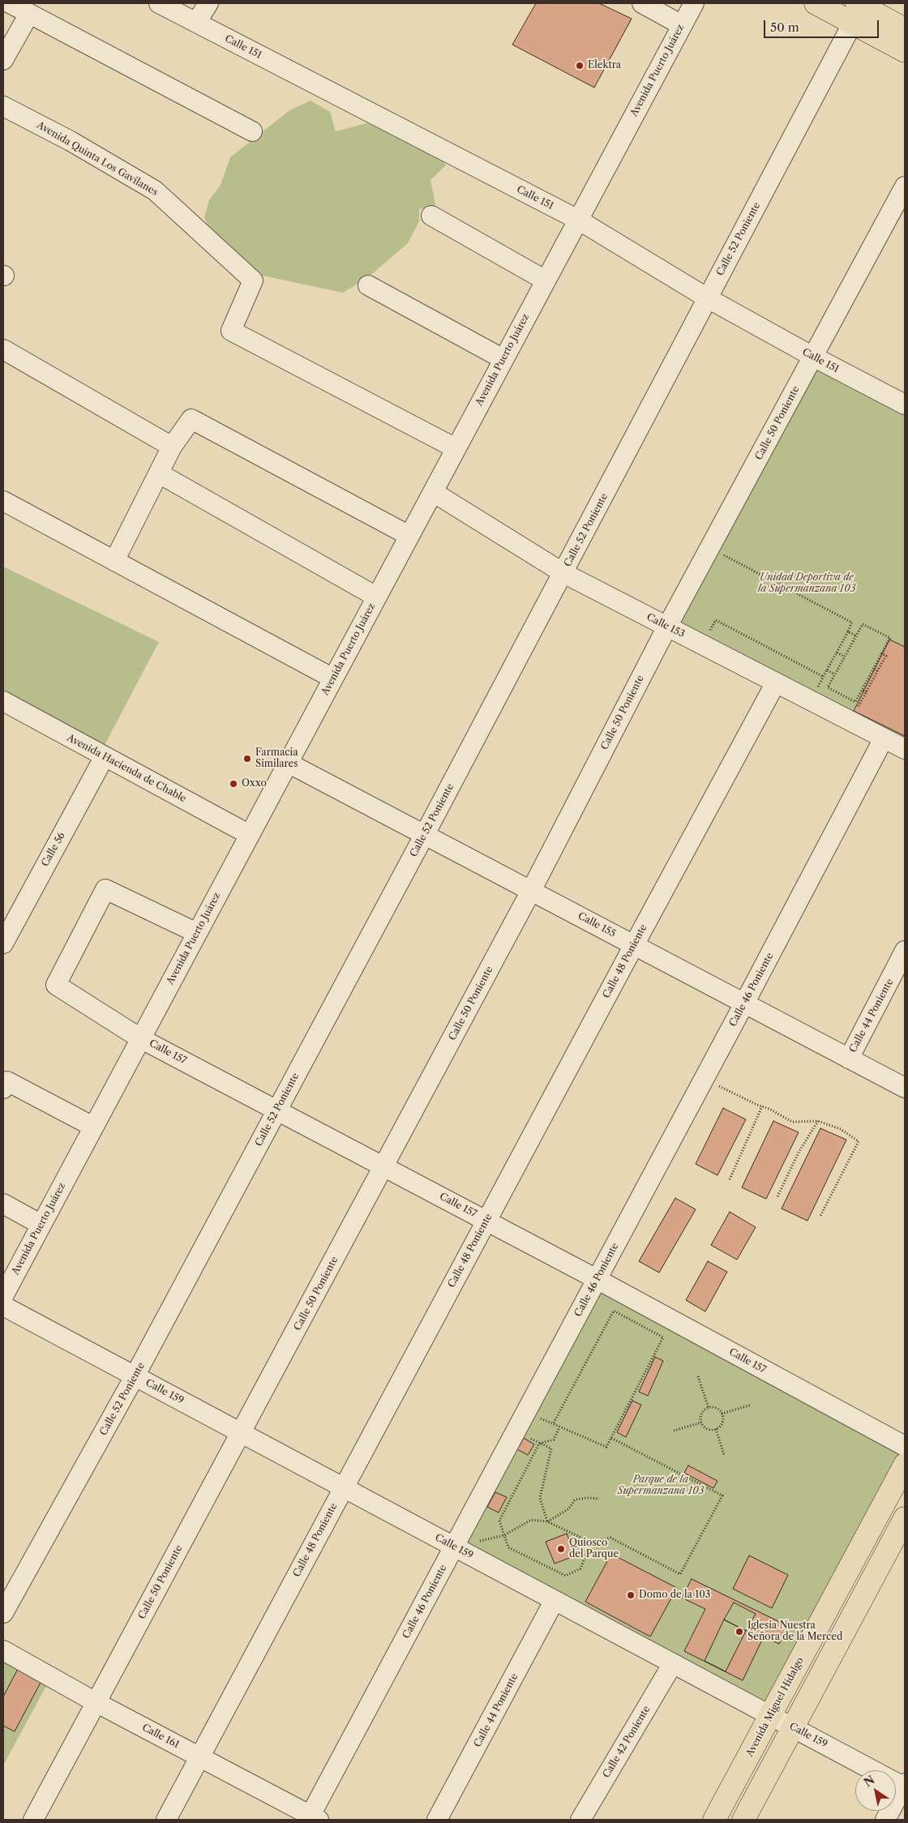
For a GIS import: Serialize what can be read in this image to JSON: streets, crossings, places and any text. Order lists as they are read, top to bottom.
{
  "streets": {
    "main road": ["Avenida Miguel Hidalgo"],
    "street": [
      "Calle 151",
      "Avenida Puerto Juárez",
      "Avenida Quinta Los Gavilanes",
      "Calle 52 Poniente",
      "Calle 50 Poniente",
      "Calle 153",
      "Avenida Hacienda de Chable",
      "Calle 56",
      "Calle 155",
      "Calle 48 Poniente",
      "Calle 46 Poniente",
      "Calle 44 Poniente",
      "Calle 157",
      "Calle 159",
      "Calle 161",
      "Calle 42 Poniente"
    ]
  },
  "crossings": [
    ["Calle 151", "Avenida Puerto Juárez"],
    ["Calle 151", "Calle 52 Poniente"],
    ["Calle 151", "Calle 50 Poniente"],
    ["Avenida Puerto Juárez", "Avenida Quinta Los Gavilanes"],
    ["Avenida Puerto Juárez", "Calle 153"],
    ["Avenida Puerto Juárez", "Avenida Hacienda de Chable"],
    ["Avenida Puerto Juárez", "Calle 155"],
    ["Avenida Puerto Juárez", "Calle 157"],
    ["Calle 52 Poniente", "Calle 153"],
    ["Calle 52 Poniente", "Calle 155"],
    ["Calle 52 Poniente", "Calle 157"],
    ["Calle 52 Poniente", "Calle 159"],
    ["Calle 50 Poniente", "Calle 153"],
    ["Calle 50 Poniente", "Calle 155"],
    ["Calle 50 Poniente", "Calle 157"],
    ["Calle 50 Poniente", "Calle 159"],
    ["Calle 50 Poniente", "Calle 161"],
    ["Calle 153", "Calle 48 Poniente"],
    ["Calle 153", "Calle 46 Poniente"],
    ["Avenida Hacienda de Chable", "Calle 56"],
    ["Calle 155", "Calle 48 Poniente"],
    ["Calle 155", "Calle 46 Poniente"],
    ["Calle 155", "Calle 44 Poniente"],
    ["Calle 48 Poniente", "Calle 157"],
    ["Calle 48 Poniente", "Calle 159"],
    ["Calle 48 Poniente", "Calle 161"],
    ["Calle 46 Poniente", "Calle 157"],
    ["Calle 46 Poniente", "Calle 159"],
    ["Calle 46 Poniente", "Calle 161"],
    ["Calle 44 Poniente", "Calle 159"],
    ["Calle 159", "Avenida Miguel Hidalgo"],
    ["Calle 159", "Calle 42 Poniente"]
  ],
  "parks": ["Unidad Deportiva de la Supermanzana 103", "Parque de la Supermanzana 103"],
  "places": [
    "Elektra",
    "Farmacia Similares",
    "Oxxo",
    "Quiosco del Parque",
    "Domo de la 103",
    "Iglesia Nuestra Señora de la Merced"
  ],
  "scale_bar": "50 m",
  "north": "top left"
}
